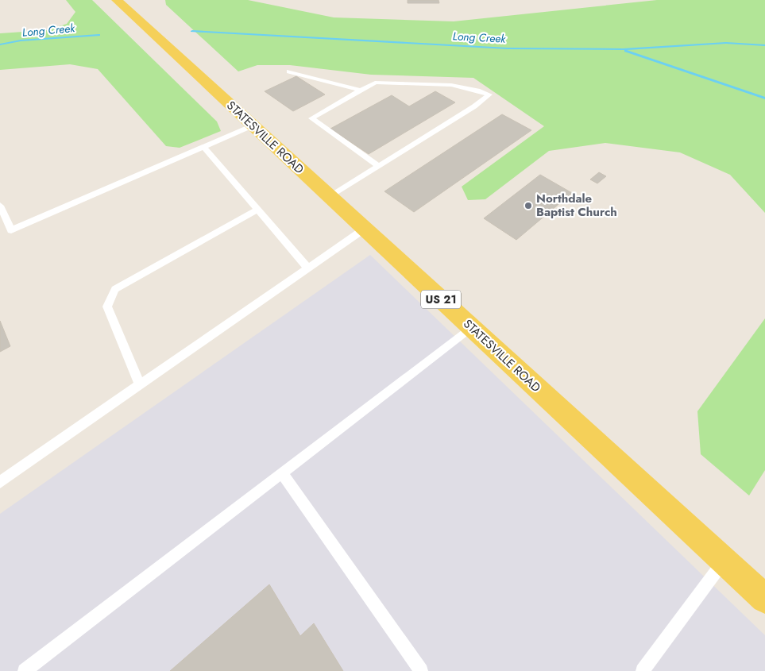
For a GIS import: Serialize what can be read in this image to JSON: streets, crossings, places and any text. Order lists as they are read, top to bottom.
{
  "streets": {
    "main road": ["STATESVILLE ROAD", "US 21"]
  },
  "water": ["Long Creek"],
  "places": ["Northdale Baptist Church"]
}
